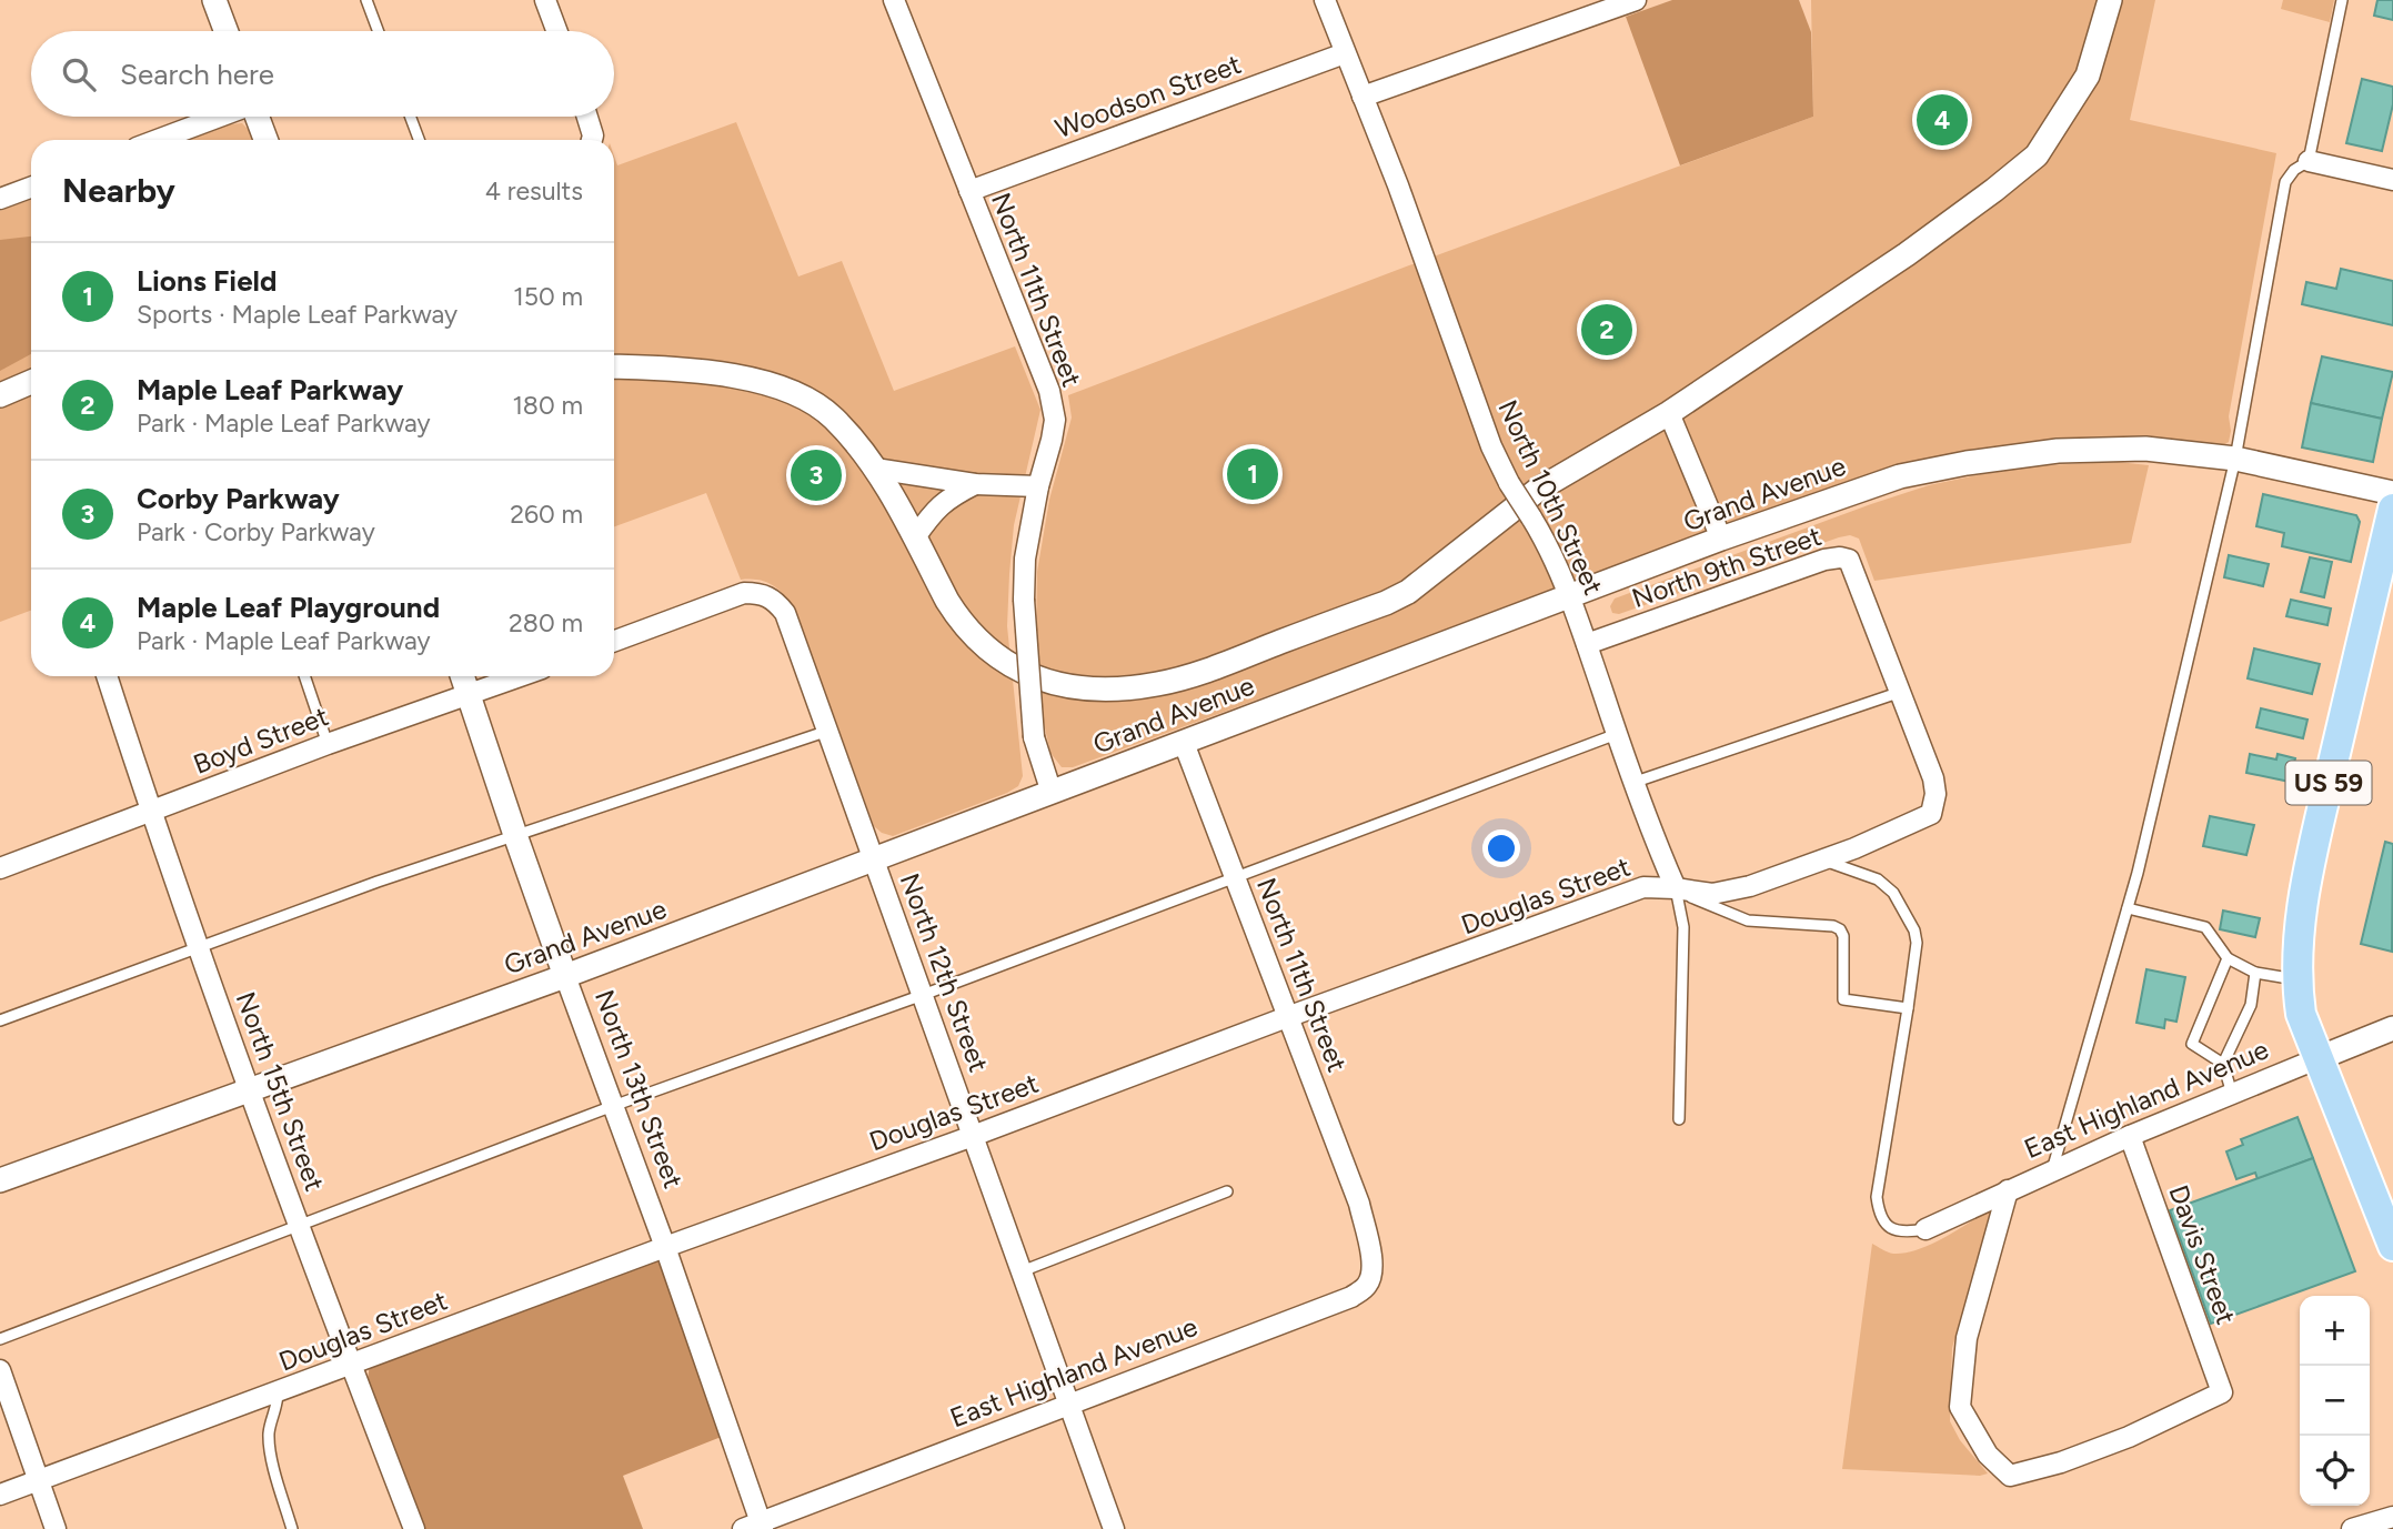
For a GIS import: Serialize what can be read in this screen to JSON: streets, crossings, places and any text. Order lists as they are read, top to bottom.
{
  "streets": {
    "main road": ["US 59"],
    "street": [
      "Woodson Street",
      "North 11th Street",
      "Grand Avenue",
      "North 10th Street",
      "North 9th Street",
      "Boyd Street",
      "Douglas Street",
      "North 12th Street",
      "North 13th Street",
      "North 15th Street",
      "East Highland Avenue",
      "Davis Street"
    ]
  },
  "crossings": [
    ["Woodson Street", "North 11th Street"],
    ["Woodson Street", "North 10th Street"],
    ["North 11th Street", "Grand Avenue"],
    ["North 11th Street", "Douglas Street"],
    ["North 11th Street", "East Highland Avenue"],
    ["Grand Avenue", "North 10th Street"],
    ["Grand Avenue", "North 12th Street"],
    ["Grand Avenue", "North 13th Street"],
    ["Grand Avenue", "North 15th Street"],
    ["North 10th Street", "North 9th Street"],
    ["North 10th Street", "Douglas Street"],
    ["North 9th Street", "Douglas Street"],
    ["Boyd Street", "North 13th Street"],
    ["Boyd Street", "North 15th Street"],
    ["US 59", "East Highland Avenue"],
    ["Douglas Street", "North 12th Street"],
    ["Douglas Street", "North 13th Street"],
    ["Douglas Street", "North 15th Street"],
    ["North 12th Street", "East Highland Avenue"],
    ["North 13th Street", "East Highland Avenue"],
    ["East Highland Avenue", "Davis Street"]
  ],
  "page": {
    "search": "Search here",
    "pins": [
      "4",
      "2",
      "1",
      "3"
    ],
    "heading": ["Nearby", "4 results"],
    "list": [
      {
        "mark": "1",
        "name": "Lions Field",
        "note": "Sports · Maple Leaf Parkway",
        "value": "150 m"
      },
      {
        "mark": "2",
        "name": "Maple Leaf Parkway",
        "note": "Park · Maple Leaf Parkway",
        "value": "180 m"
      },
      {
        "mark": "3",
        "name": "Corby Parkway",
        "note": "Park · Corby Parkway",
        "value": "260 m"
      },
      {
        "mark": "4",
        "name": "Maple Leaf Playground",
        "note": "Park · Maple Leaf Parkway",
        "value": "280 m"
      }
    ],
    "map_buttons": ["+", "−"]
  }
}
